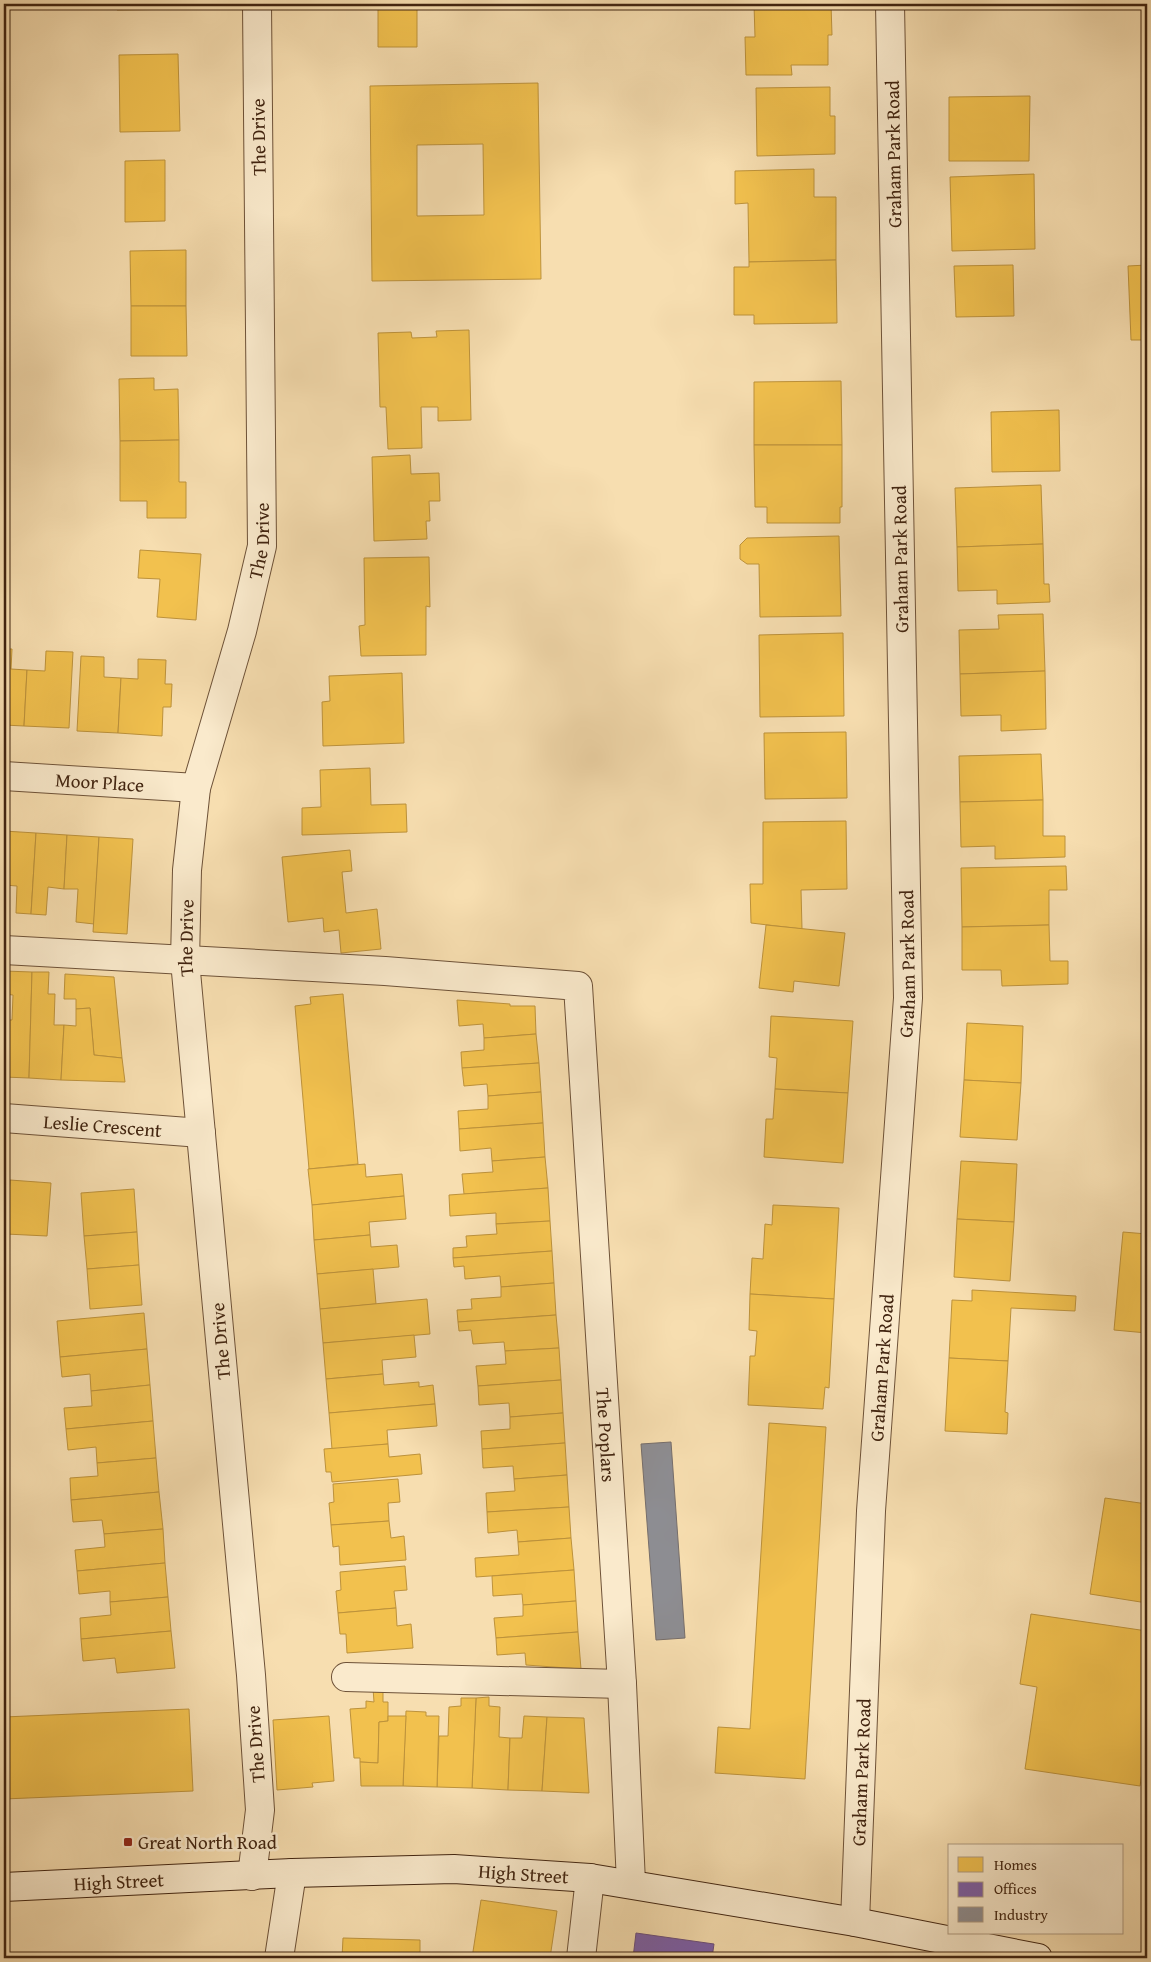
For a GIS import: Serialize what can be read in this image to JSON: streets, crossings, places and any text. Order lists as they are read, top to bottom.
{
  "streets": {
    "street": [
      "The Drive",
      "Graham Park Road",
      "Moor Place",
      "Leslie Crescent",
      "The Poplars",
      "High Street"
    ]
  },
  "crossings": [
    ["The Drive", "Moor Place"],
    ["The Drive", "Leslie Crescent"],
    ["The Drive", "The Poplars"],
    ["The Drive", "High Street"],
    ["Graham Park Road", "High Street"],
    ["The Poplars", "High Street"]
  ],
  "places": {
    "transit": ["Great North Road"]
  },
  "legend": ["Homes", "Offices", "Industry"]
}
